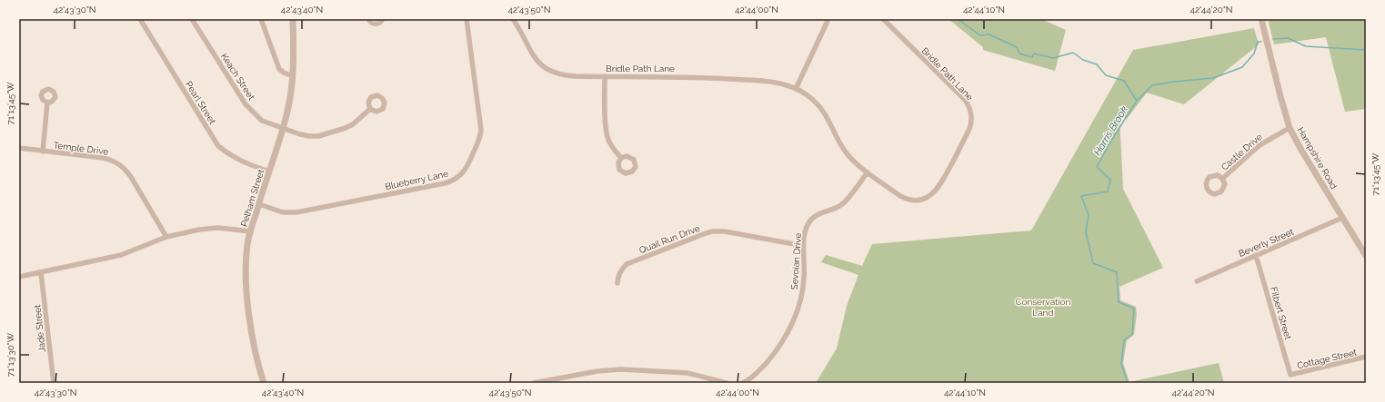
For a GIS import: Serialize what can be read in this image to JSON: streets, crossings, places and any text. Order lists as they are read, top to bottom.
{
  "streets": {
    "street": [
      "Bridle Path Lane",
      "Keach Street",
      "Pearl Street",
      "Temple Drive",
      "Castle Drive",
      "Hampshire Road",
      "Blueberry Lane",
      "Pelham Street",
      "Quail Run Drive",
      "Beverly Street",
      "Sevoian Drive",
      "Filbert Street",
      "Jade Street",
      "Cottage Street"
    ]
  },
  "crossings": [
    ["Bridle Path Lane", "Sevoian Drive"],
    ["Keach Street", "Pelham Street"],
    ["Pearl Street", "Pelham Street"],
    ["Castle Drive", "Hampshire Road"],
    ["Hampshire Road", "Beverly Street"],
    ["Blueberry Lane", "Pelham Street"],
    ["Quail Run Drive", "Sevoian Drive"],
    ["Beverly Street", "Filbert Street"],
    ["Filbert Street", "Cottage Street"]
  ],
  "water": ["Harris Brook"],
  "parks": ["Conservation Land"],
  "coordinates": [
    "42°43'30\"N",
    "42°43'40\"N",
    "42°43'50\"N",
    "42°44'00\"N",
    "42°44'10\"N",
    "42°44'20\"N",
    "71°13'45\"W",
    "71°13'30\"W"
  ]
}
